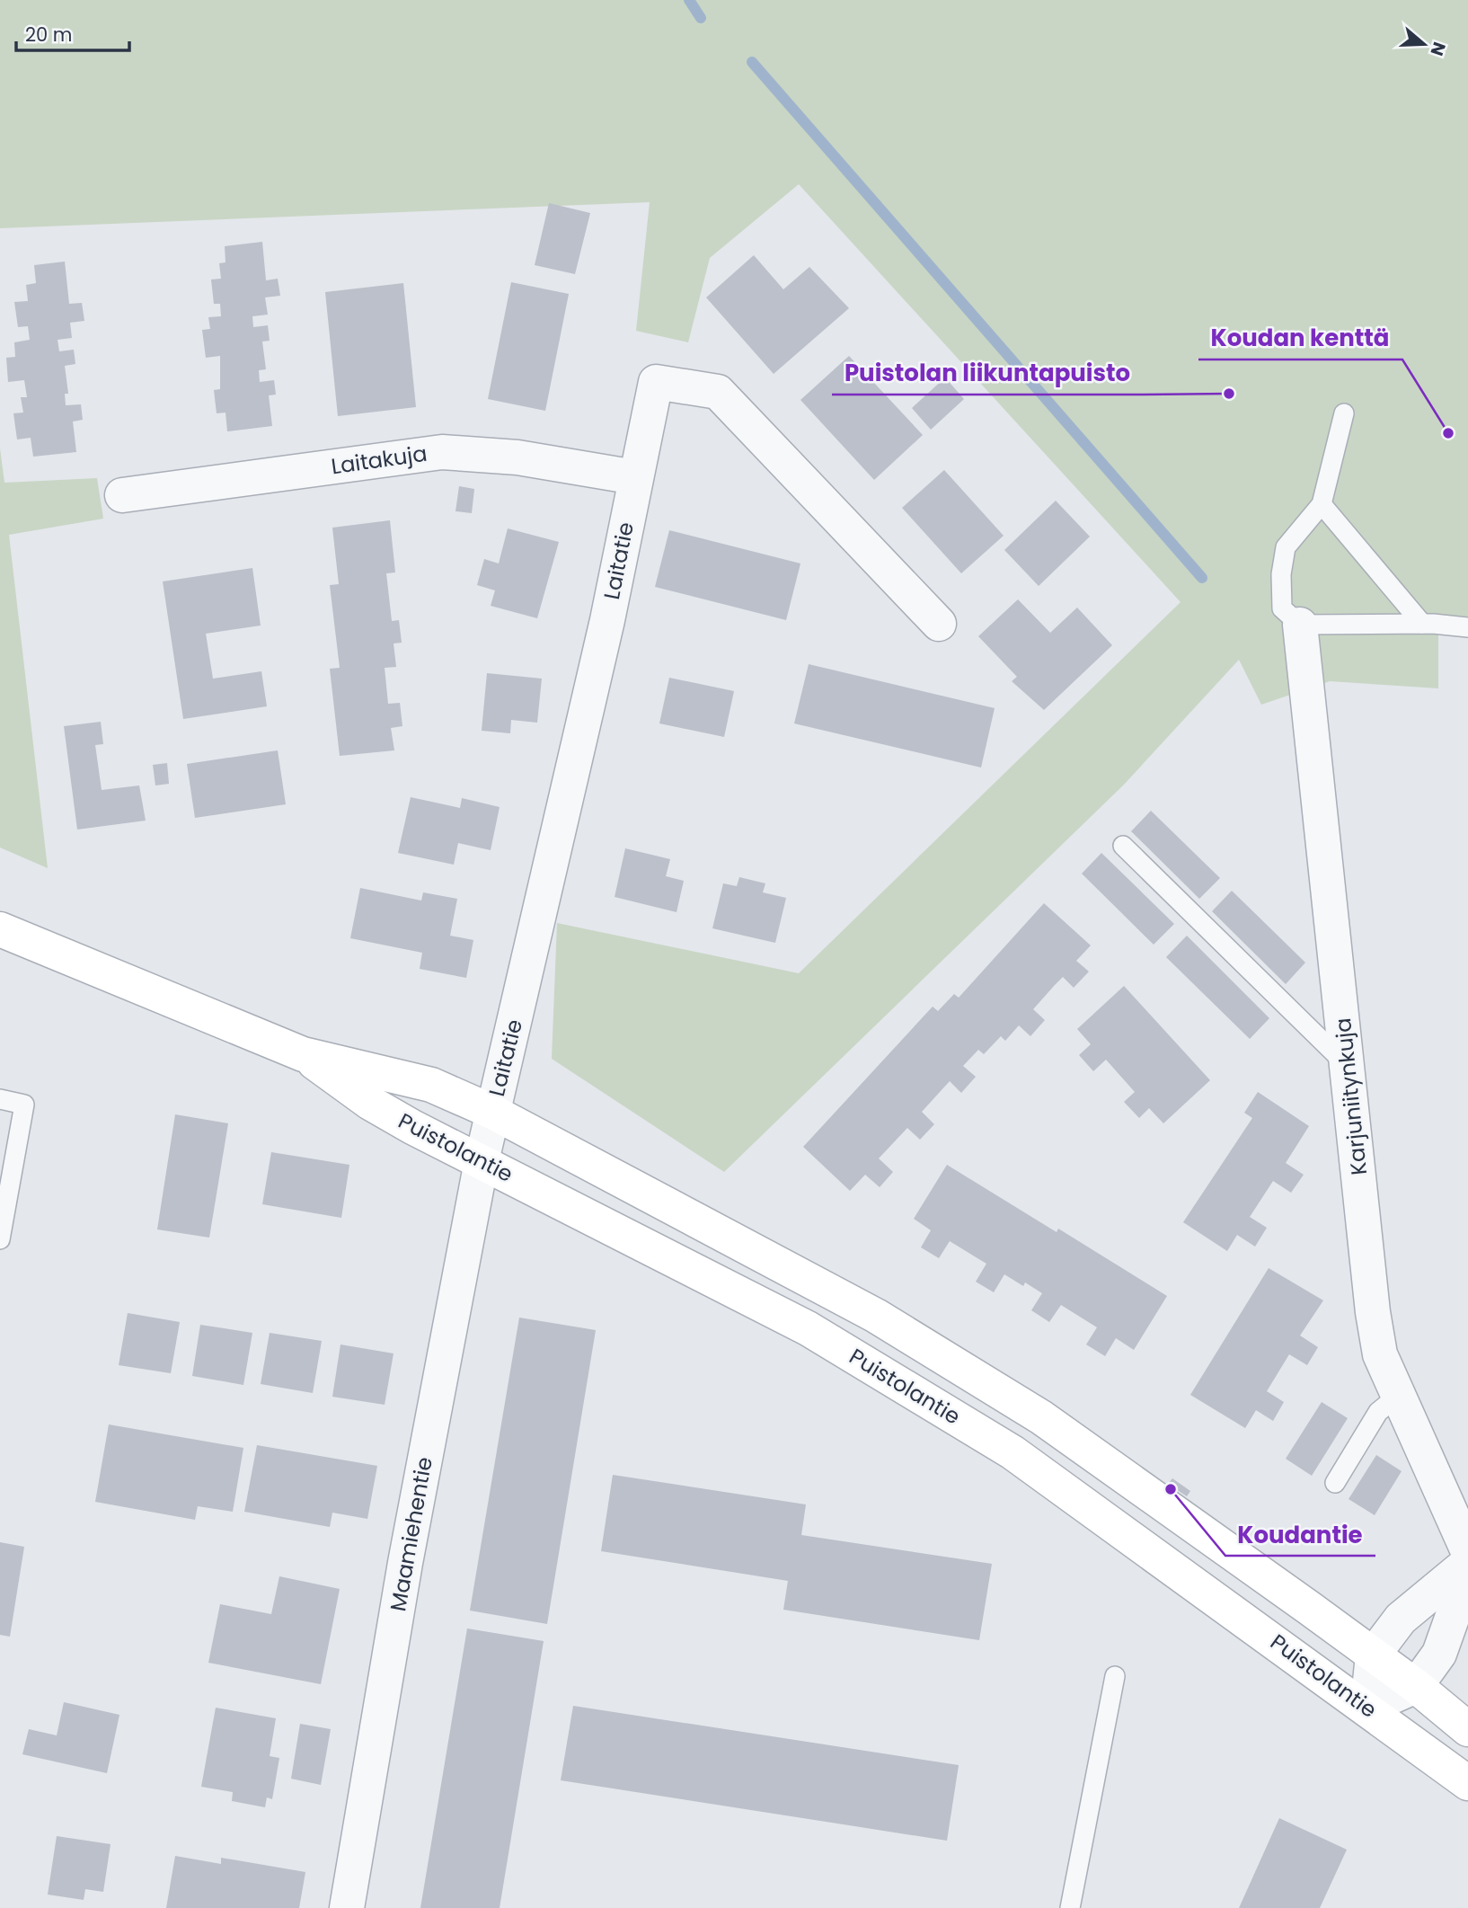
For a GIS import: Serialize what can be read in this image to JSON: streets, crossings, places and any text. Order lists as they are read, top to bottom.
{
  "streets": {
    "main road": ["Puistolantie"],
    "street": [
      "Laitakuja",
      "Laitatie",
      "Karjuniitynkuja",
      "Maamiehentie"
    ]
  },
  "crossings": [
    ["Laitakuja", "Laitatie"],
    ["Laitatie", "Puistolantie"],
    ["Laitatie", "Maamiehentie"],
    ["Puistolantie", "Maamiehentie"]
  ],
  "places": ["Puistolan liikuntapuisto", "Koudan kenttä", "Koudantie"],
  "scale_bar": "20 m",
  "north": "right"
}
